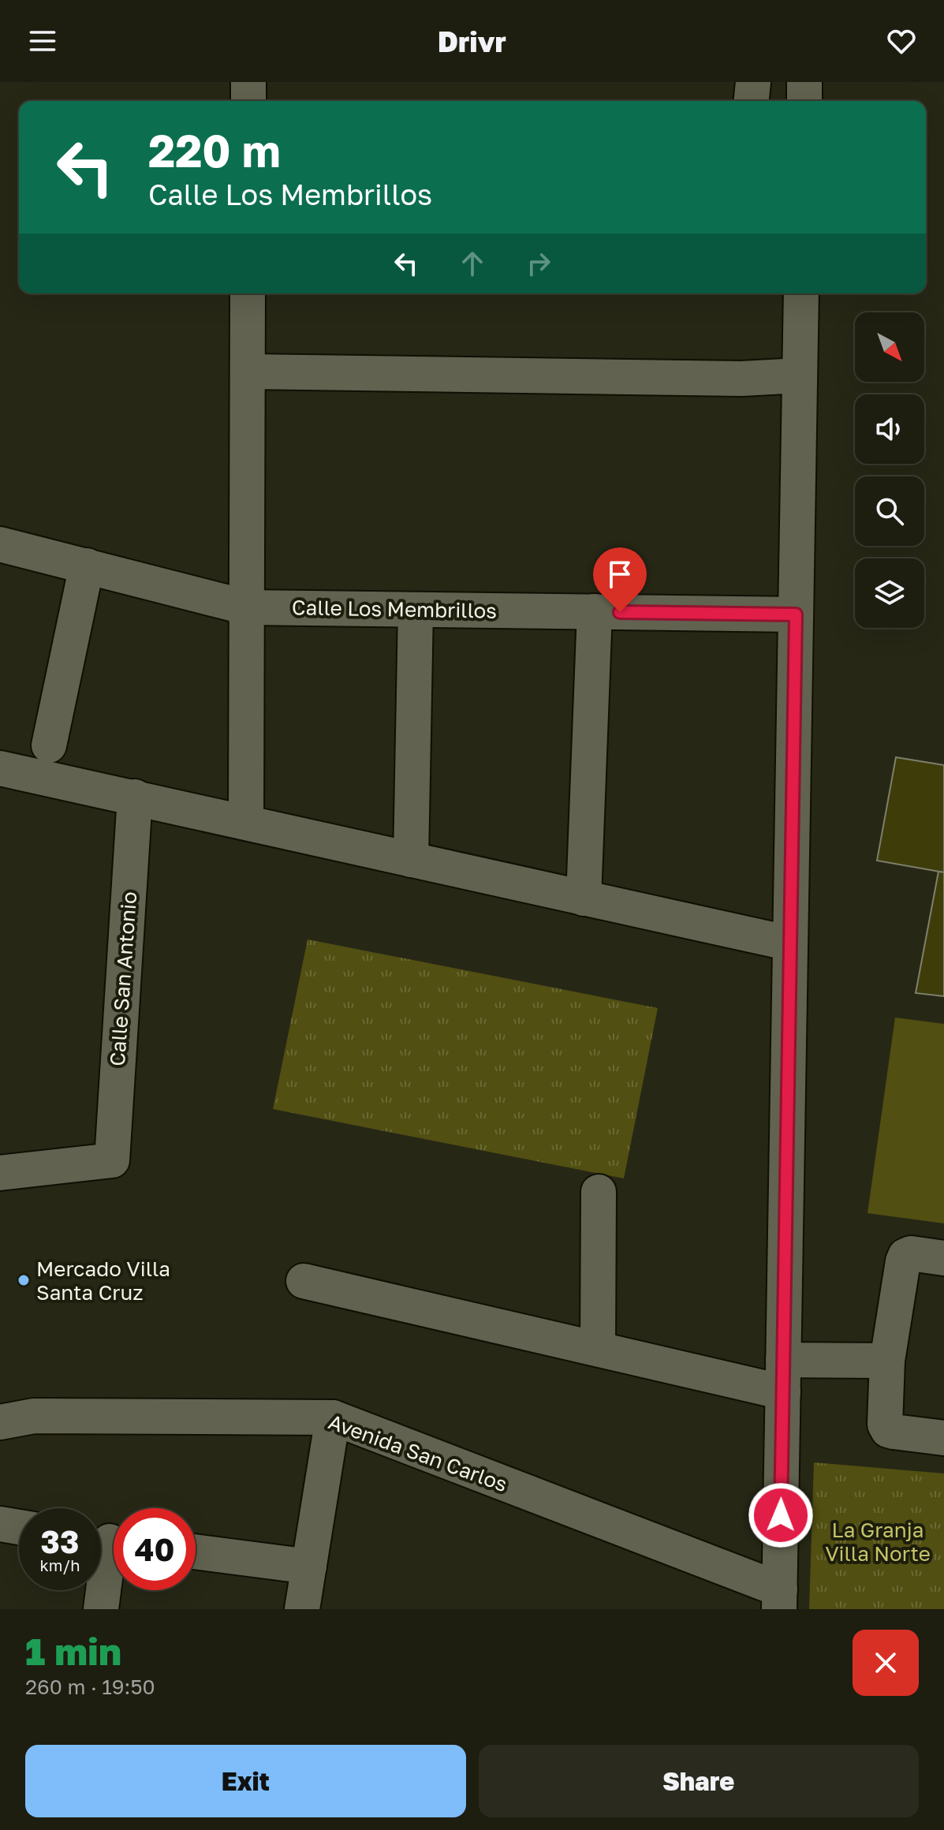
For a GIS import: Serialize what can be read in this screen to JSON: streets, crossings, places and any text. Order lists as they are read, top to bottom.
{
  "streets": {
    "street": ["Calle Los Membrillos", "Calle San Antonio", "Avenida San Carlos"]
  },
  "parks": ["La Granja Villa Norte"],
  "places": ["Mercado Villa Santa Cruz"],
  "north": "bottom right",
  "page": {
    "header": "Drivr",
    "turn": ["220 m", "Calle Los Membrillos"],
    "speed": "33 km/h",
    "limit": "40",
    "heading": ["1 min", "260 m · 19:50"],
    "buttons": ["Exit", "Share"]
  }
}
